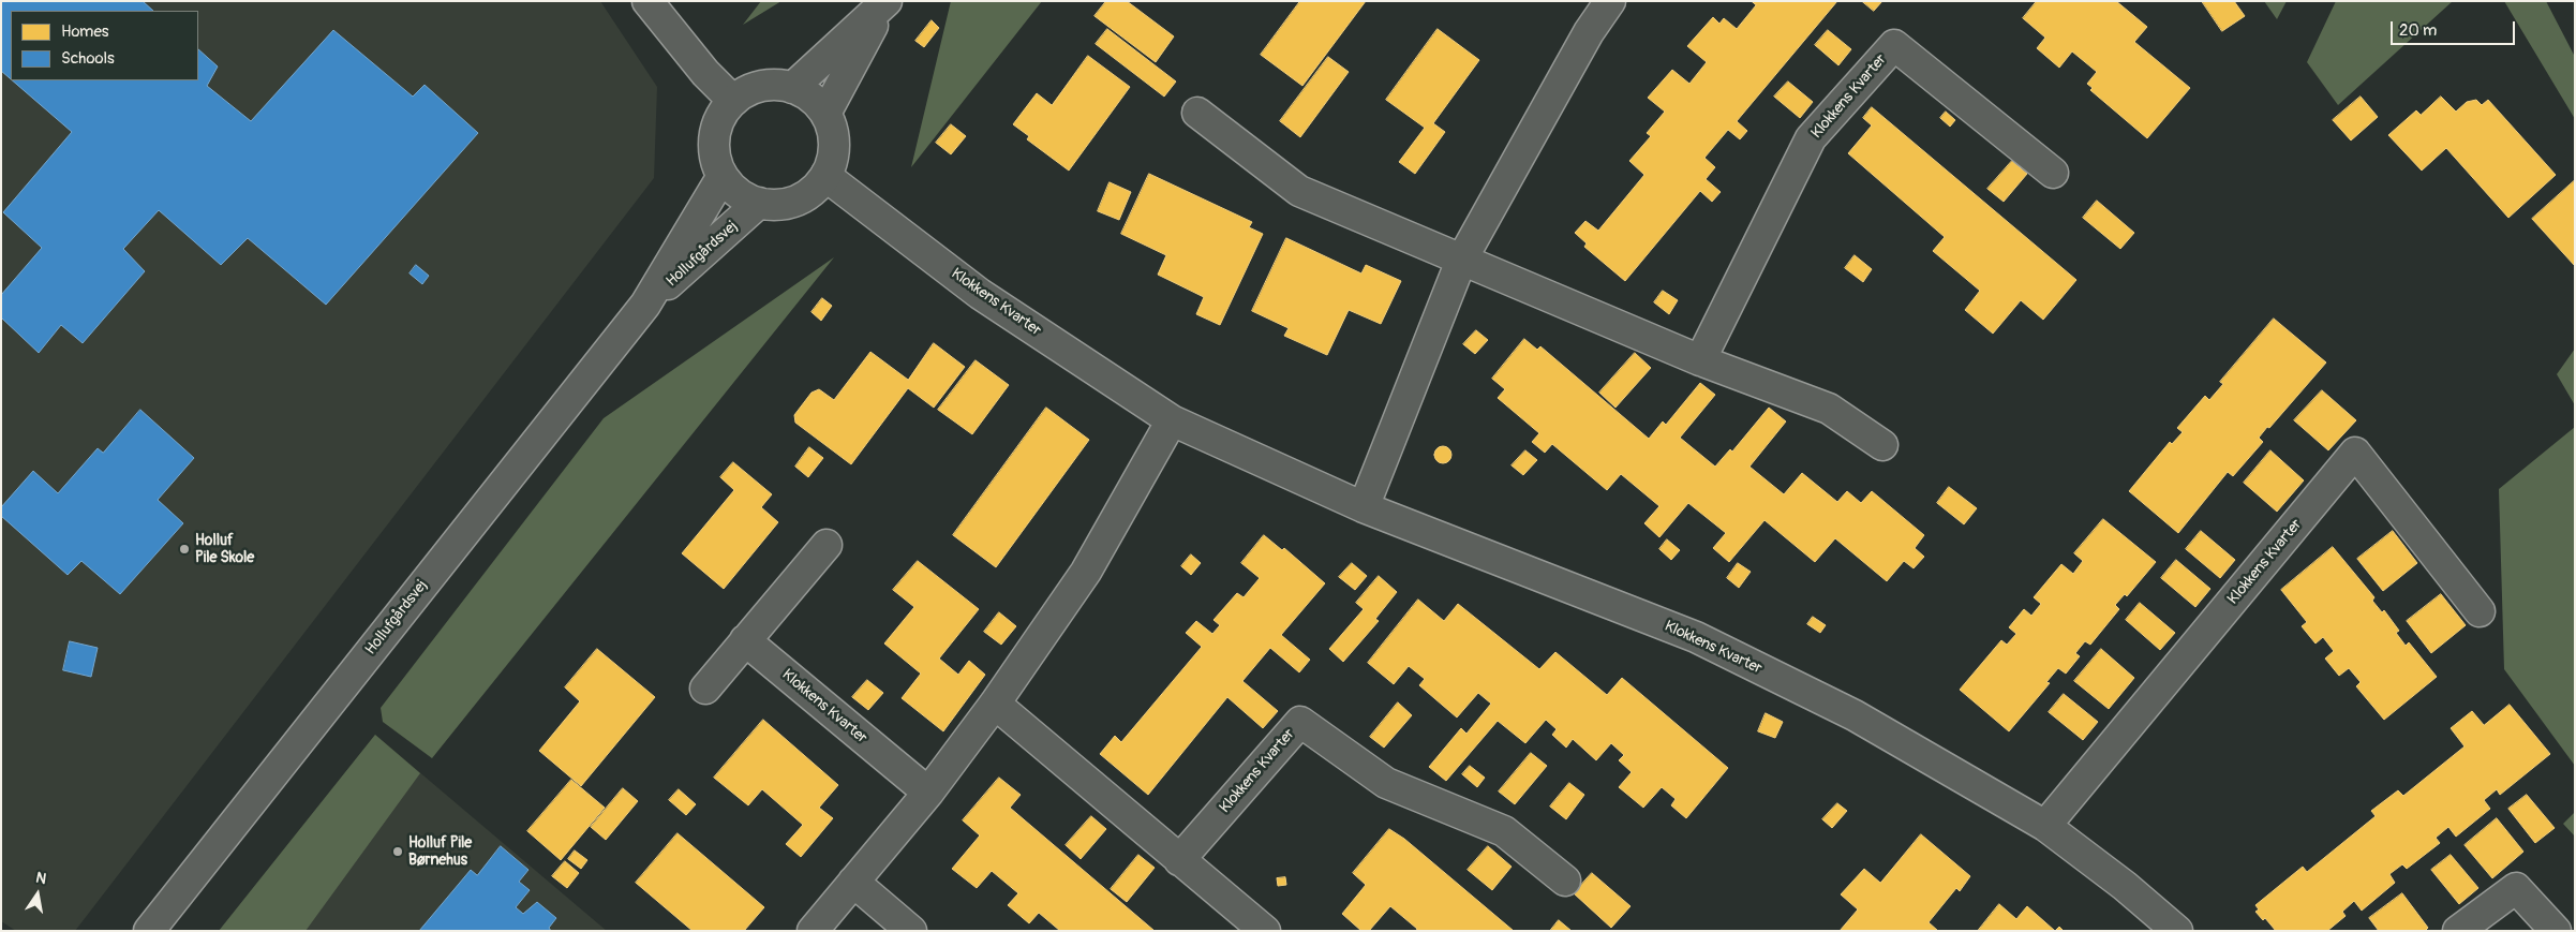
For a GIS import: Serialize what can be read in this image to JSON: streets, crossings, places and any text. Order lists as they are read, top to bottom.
{
  "streets": {
    "street": ["Klokkens Kvarter", "Hollufgårdsvej"]
  },
  "crossings": [
    ["Klokkens Kvarter", "Hollufgårdsvej"]
  ],
  "places": ["Holluf Pile Skole", "Holluf Pile Børnehus"],
  "legend": ["Homes", "Schools"],
  "scale_bar": "20 m",
  "north": "top"
}
